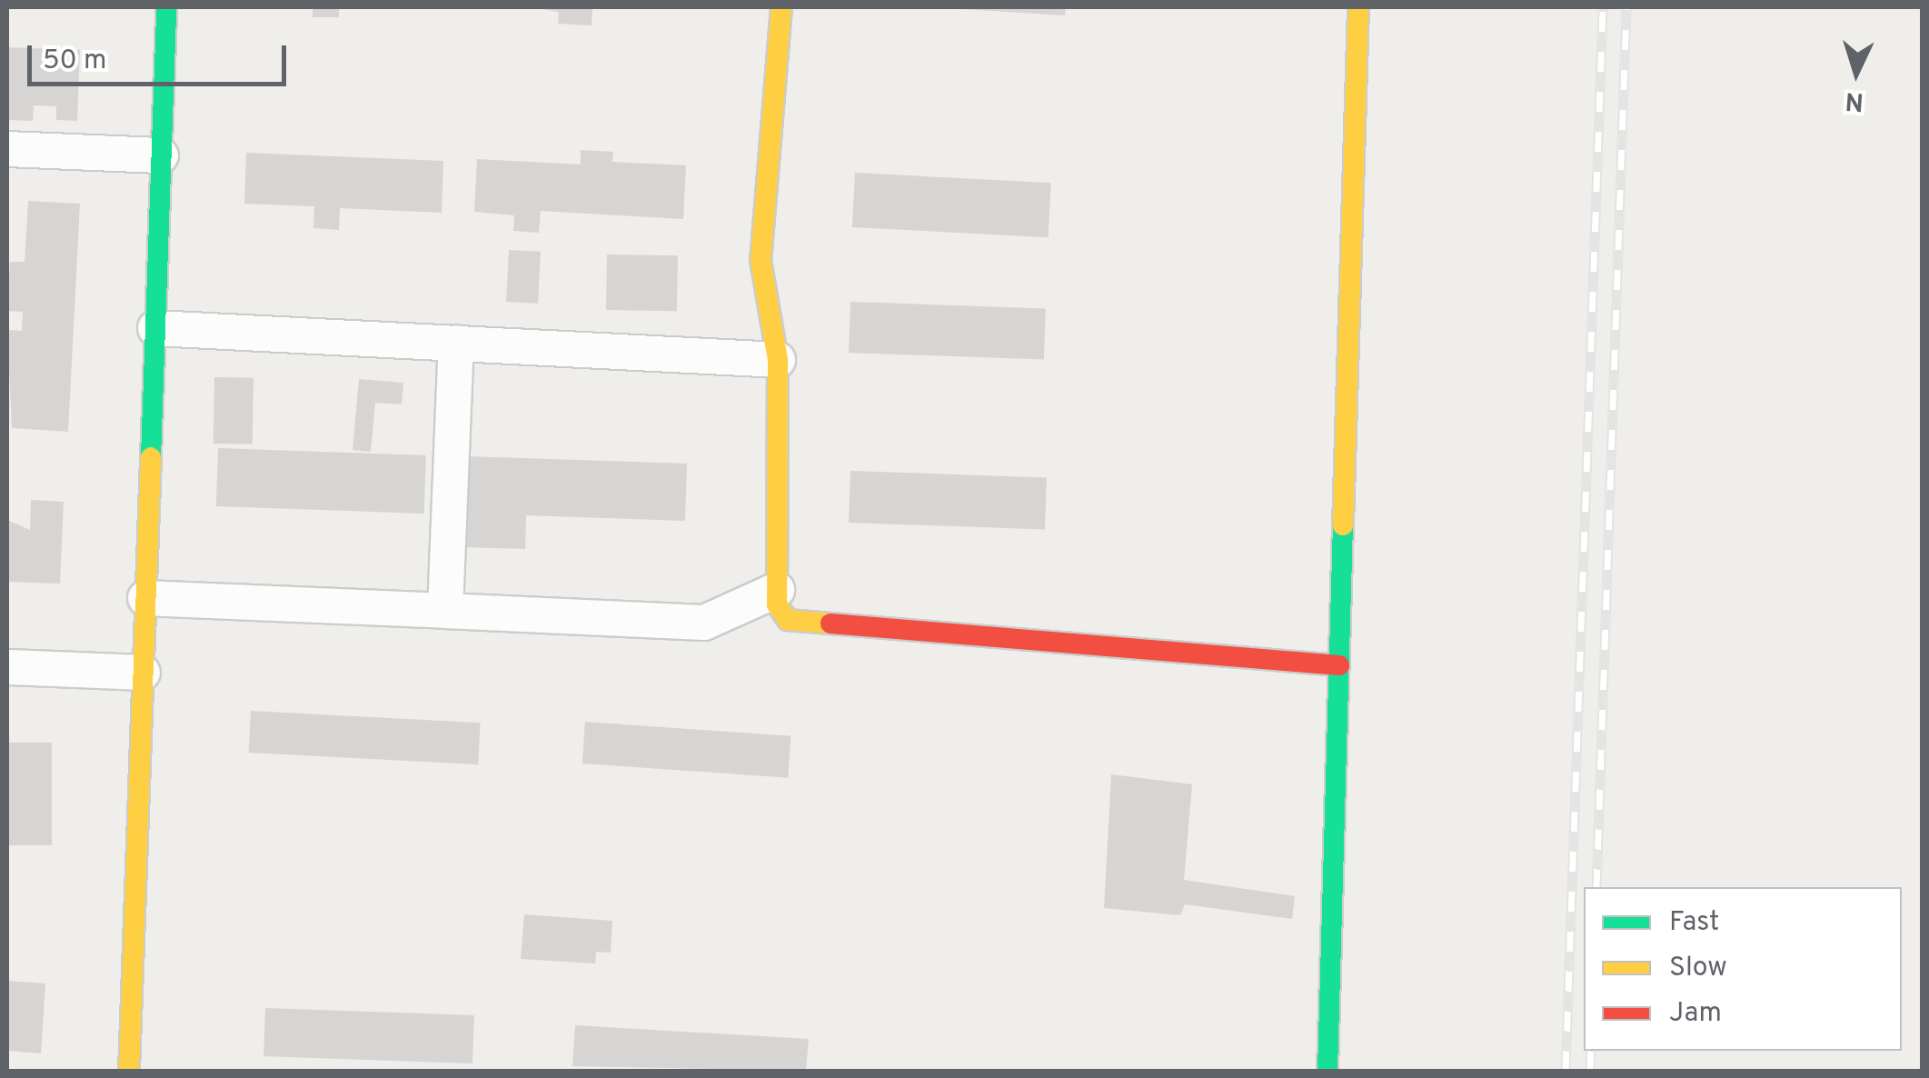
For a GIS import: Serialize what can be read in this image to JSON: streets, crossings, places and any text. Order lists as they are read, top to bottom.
{
  "legend": ["Fast", "Slow", "Jam"],
  "scale_bar": "50 m",
  "north": "bottom"
}
